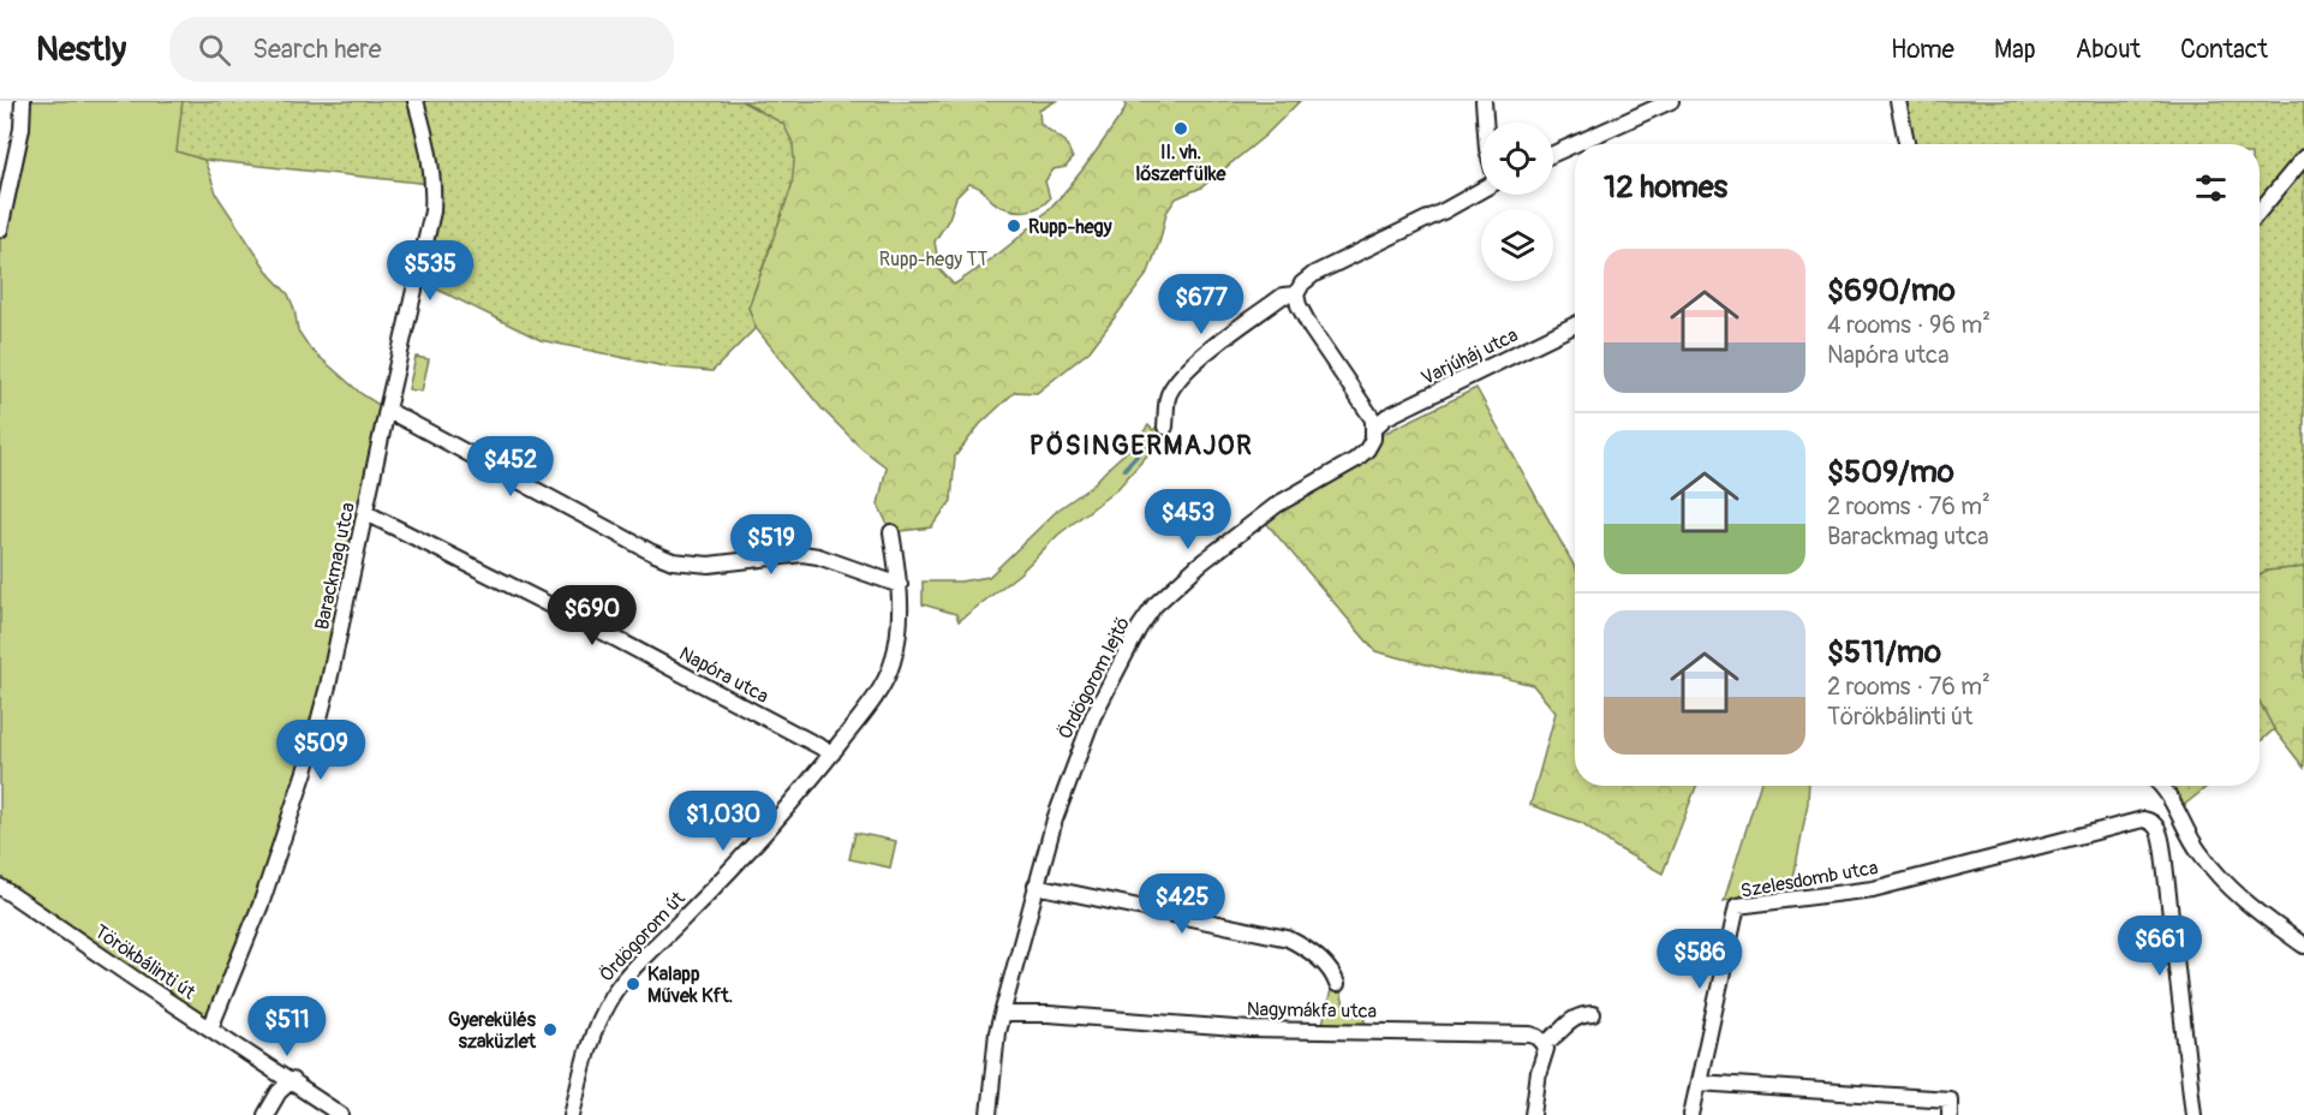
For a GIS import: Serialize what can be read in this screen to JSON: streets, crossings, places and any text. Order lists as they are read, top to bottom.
{
  "streets": {
    "street": [
      "Varjúháj utca",
      "Barackmag utca",
      "Napóra utca",
      "Ördögorom lejtő",
      "Szelesdomb utca",
      "Ördögorom út",
      "Törökbálinti út",
      "Nagymákfa utca"
    ]
  },
  "crossings": [
    ["Varjúháj utca", "Ördögorom lejtő"],
    ["Barackmag utca", "Napóra utca"],
    ["Barackmag utca", "Törökbálinti út"],
    ["Napóra utca", "Ördögorom út"],
    ["Ördögorom lejtő", "Nagymákfa utca"]
  ],
  "districts": ["PÖSINGERMAJOR"],
  "parks": ["Rupp-hegy TT"],
  "places": [
    "II. vh. lőszerfülke",
    "Rupp-hegy",
    "Kalapp Művek Kft.",
    "Gyerekülés szaküzlet"
  ],
  "page": {
    "header": "Nestly",
    "search": "Search here",
    "nav": [
      "Home",
      "Map",
      "About",
      "Contact"
    ],
    "heading": "12 homes",
    "list": [
      {
        "name": "$690/mo",
        "note": "4 rooms · 96 m² · Napóra utca"
      },
      {
        "name": "$509/mo",
        "note": "2 rooms · 76 m² · Barackmag utca"
      },
      {
        "name": "$511/mo",
        "note": "2 rooms · 76 m² · Törökbálinti út"
      }
    ],
    "price": [
      "$535",
      "$677",
      "$452",
      "$453",
      "$519",
      "$690",
      "$509",
      "$1,030",
      "$425",
      "$661",
      "$586",
      "$511"
    ]
  }
}
